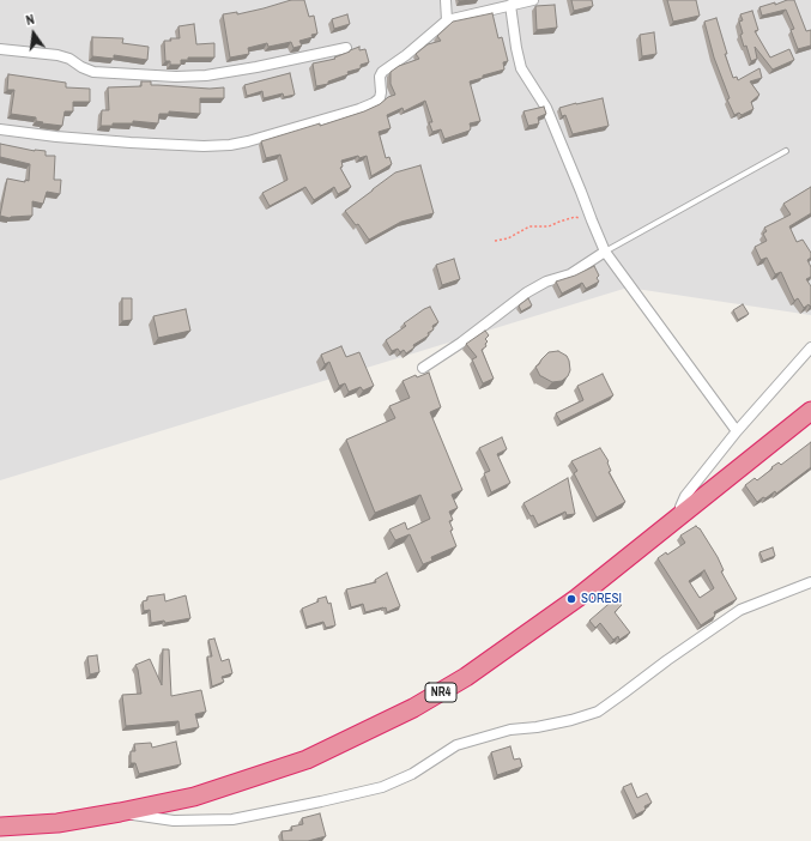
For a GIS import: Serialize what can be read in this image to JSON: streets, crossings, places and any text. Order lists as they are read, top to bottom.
{
  "streets": {
    "highway": ["NR4"]
  },
  "places": ["SORESI"],
  "north": "top"
}
